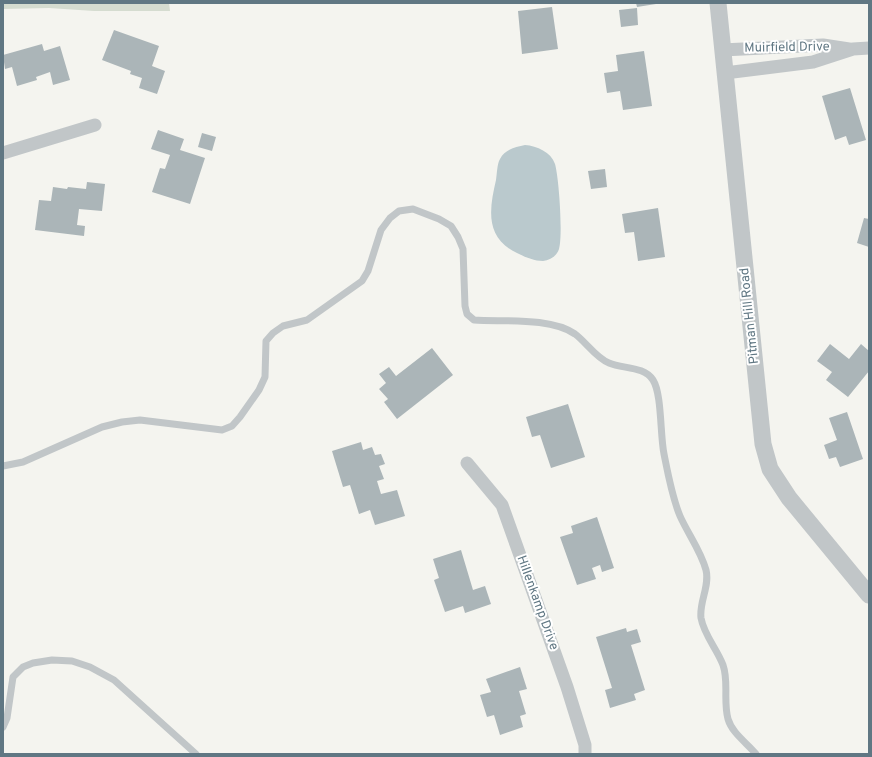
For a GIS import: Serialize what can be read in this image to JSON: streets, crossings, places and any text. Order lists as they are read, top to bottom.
{
  "streets": {
    "street": ["Muirfield Drive", "Pitman Hill Road", "Hillenkamp Drive"]
  },
  "crossings": [
    ["Muirfield Drive", "Pitman Hill Road"]
  ]
}
